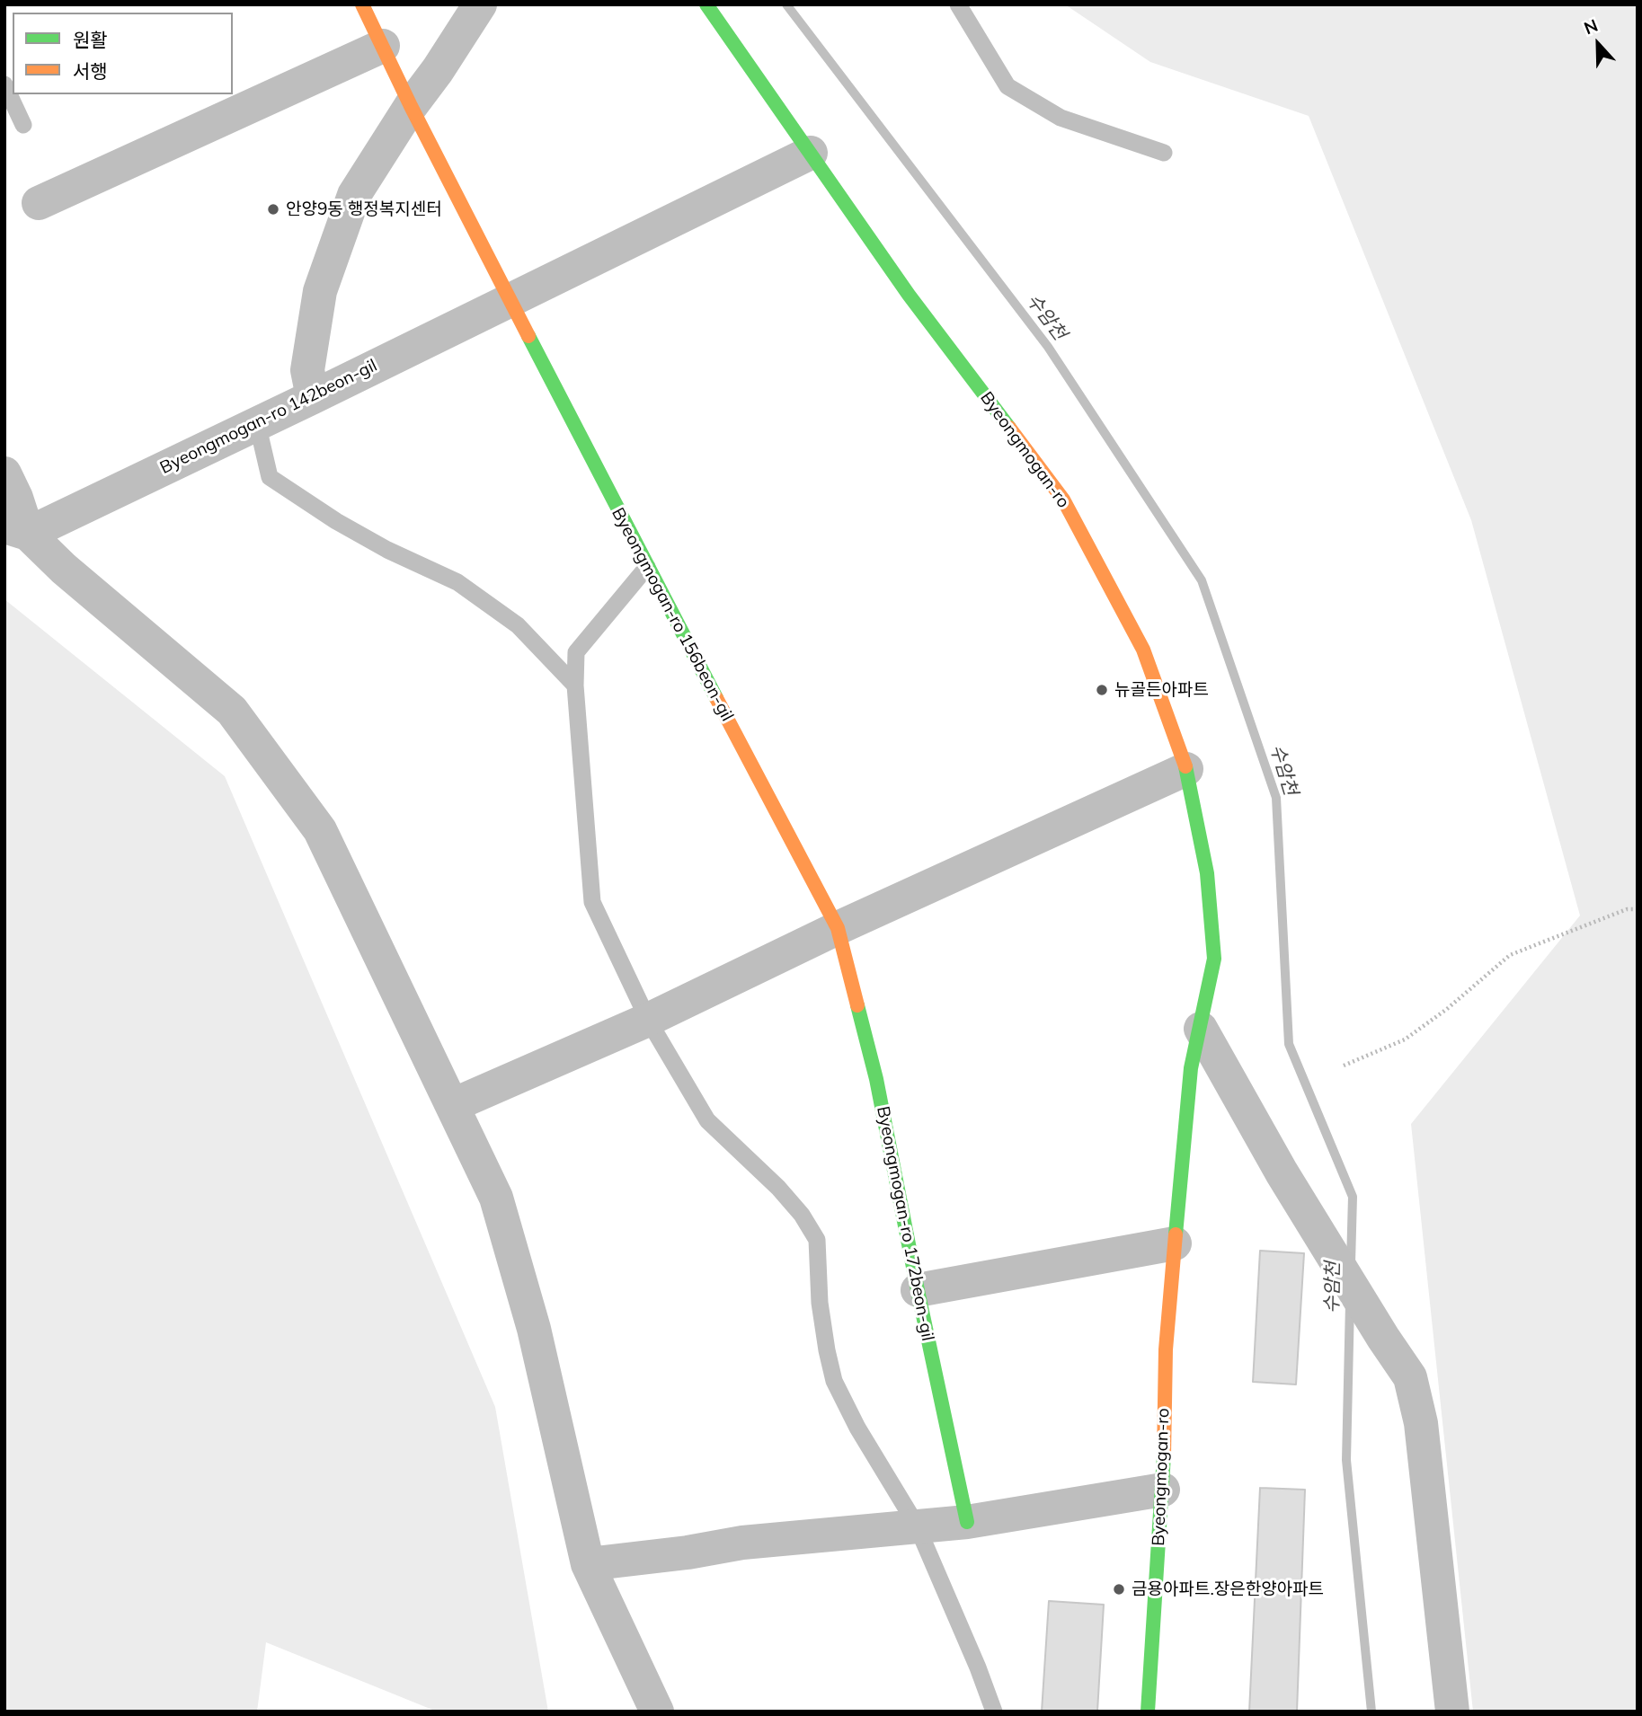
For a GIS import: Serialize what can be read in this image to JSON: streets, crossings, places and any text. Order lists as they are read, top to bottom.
{
  "streets": {
    "street": [
      "Byeongmogan-ro 142beon-gil",
      "Byeongmogan-ro",
      "Byeongmogan-ro 156beon-gil",
      "Byeongmogan-ro 172beon-gil"
    ]
  },
  "crossings": [
    ["Byeongmogan-ro 142beon-gil", "Byeongmogan-ro"],
    ["Byeongmogan-ro 142beon-gil", "Byeongmogan-ro 156beon-gil"],
    ["Byeongmogan-ro 156beon-gil", "Byeongmogan-ro 172beon-gil"]
  ],
  "water": ["수암천"],
  "places": ["안양9동 행정복지센터", "뉴골든아파트", "금용아파트.장은한양아파트"],
  "legend": ["원활", "서행"],
  "north": "top"
}
